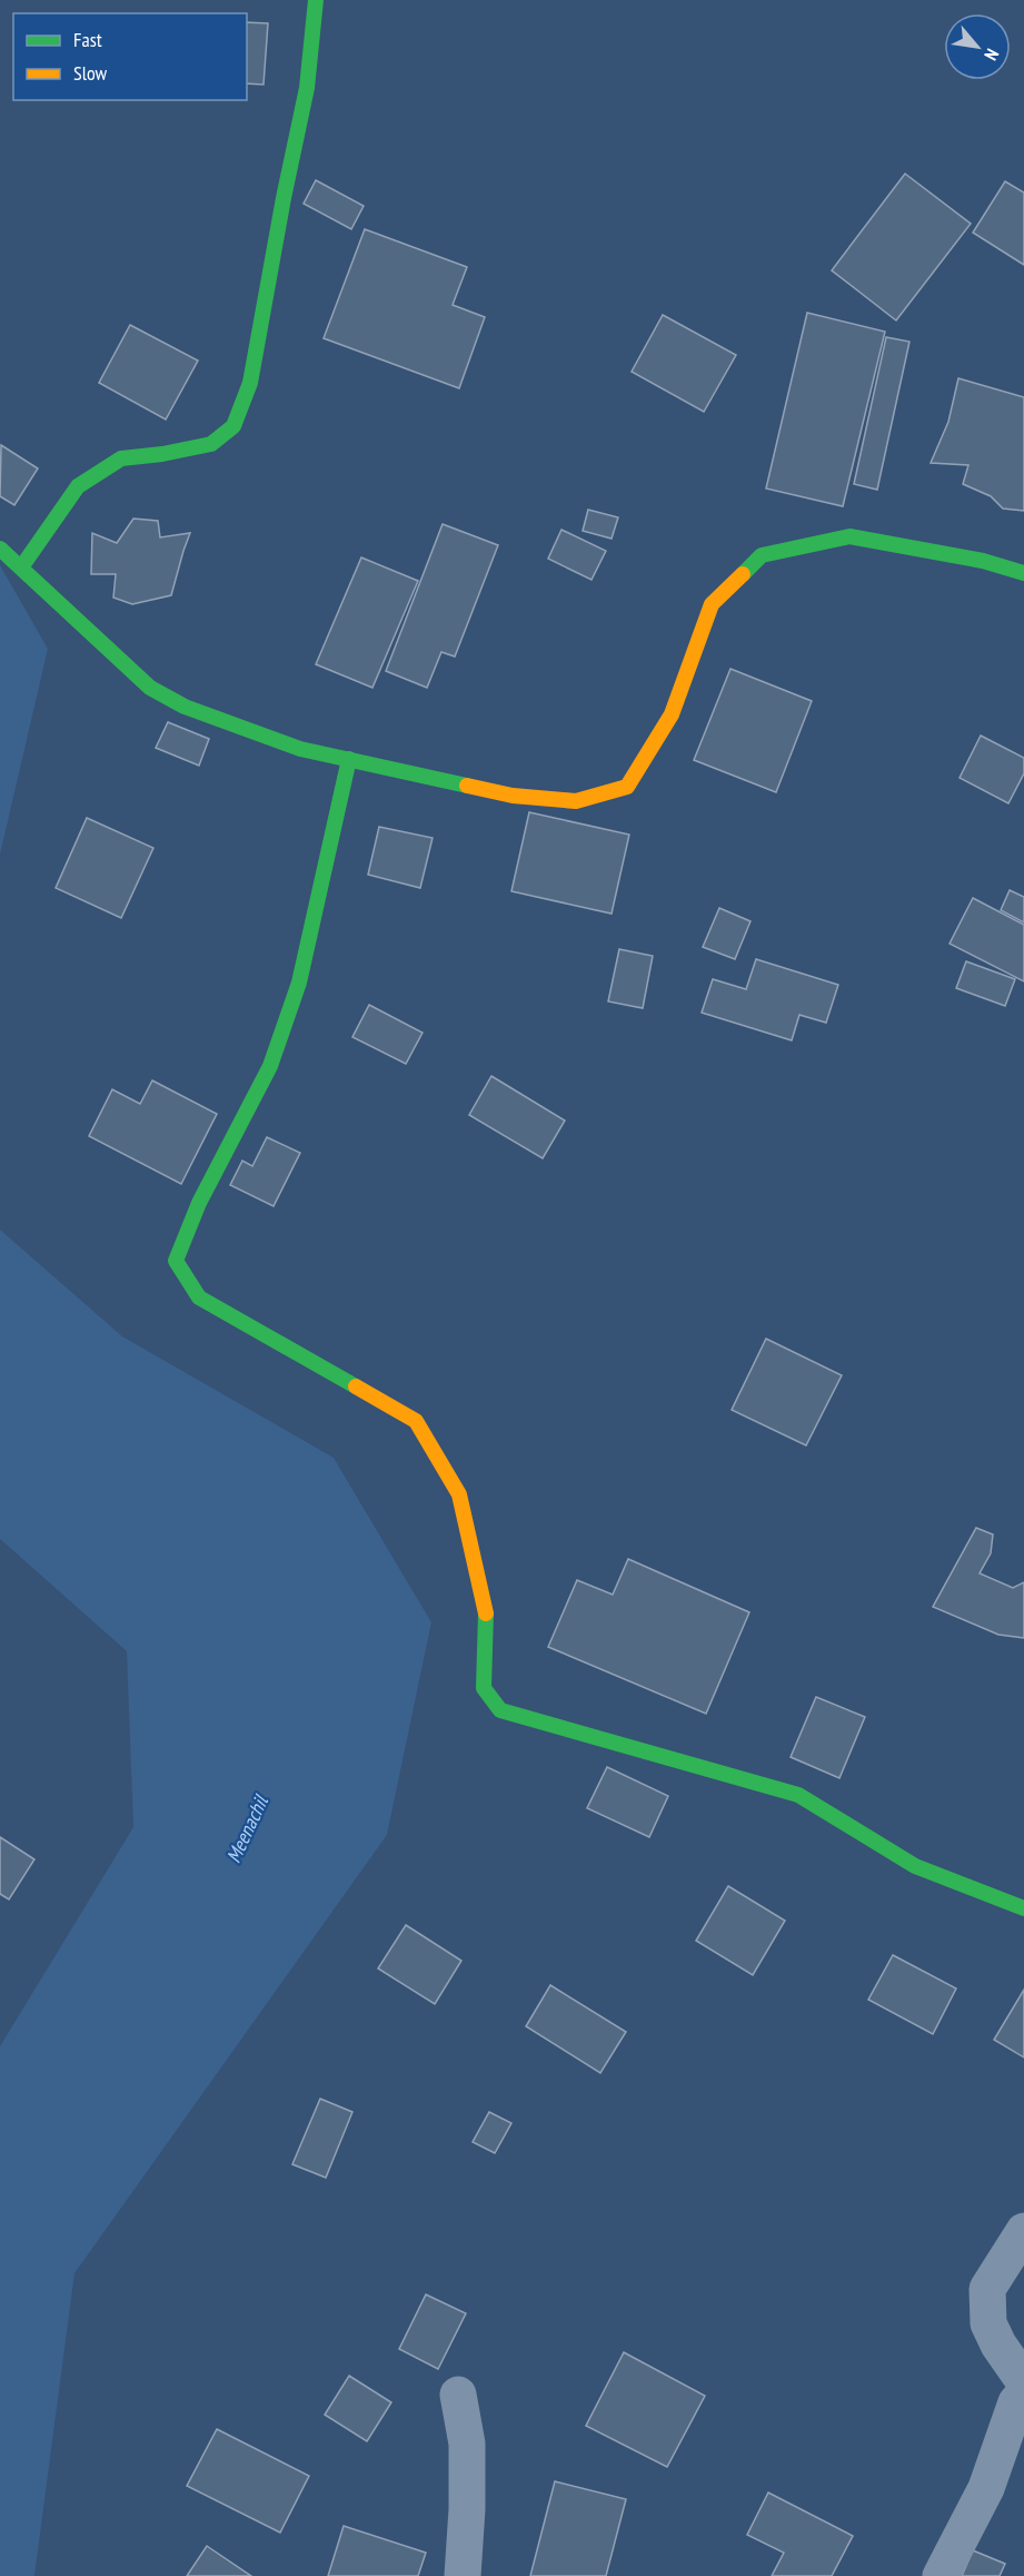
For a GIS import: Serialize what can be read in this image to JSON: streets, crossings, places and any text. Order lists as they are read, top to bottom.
{
  "water": ["Meenachil"],
  "legend": ["Fast", "Slow"],
  "north": "bottom right"
}
